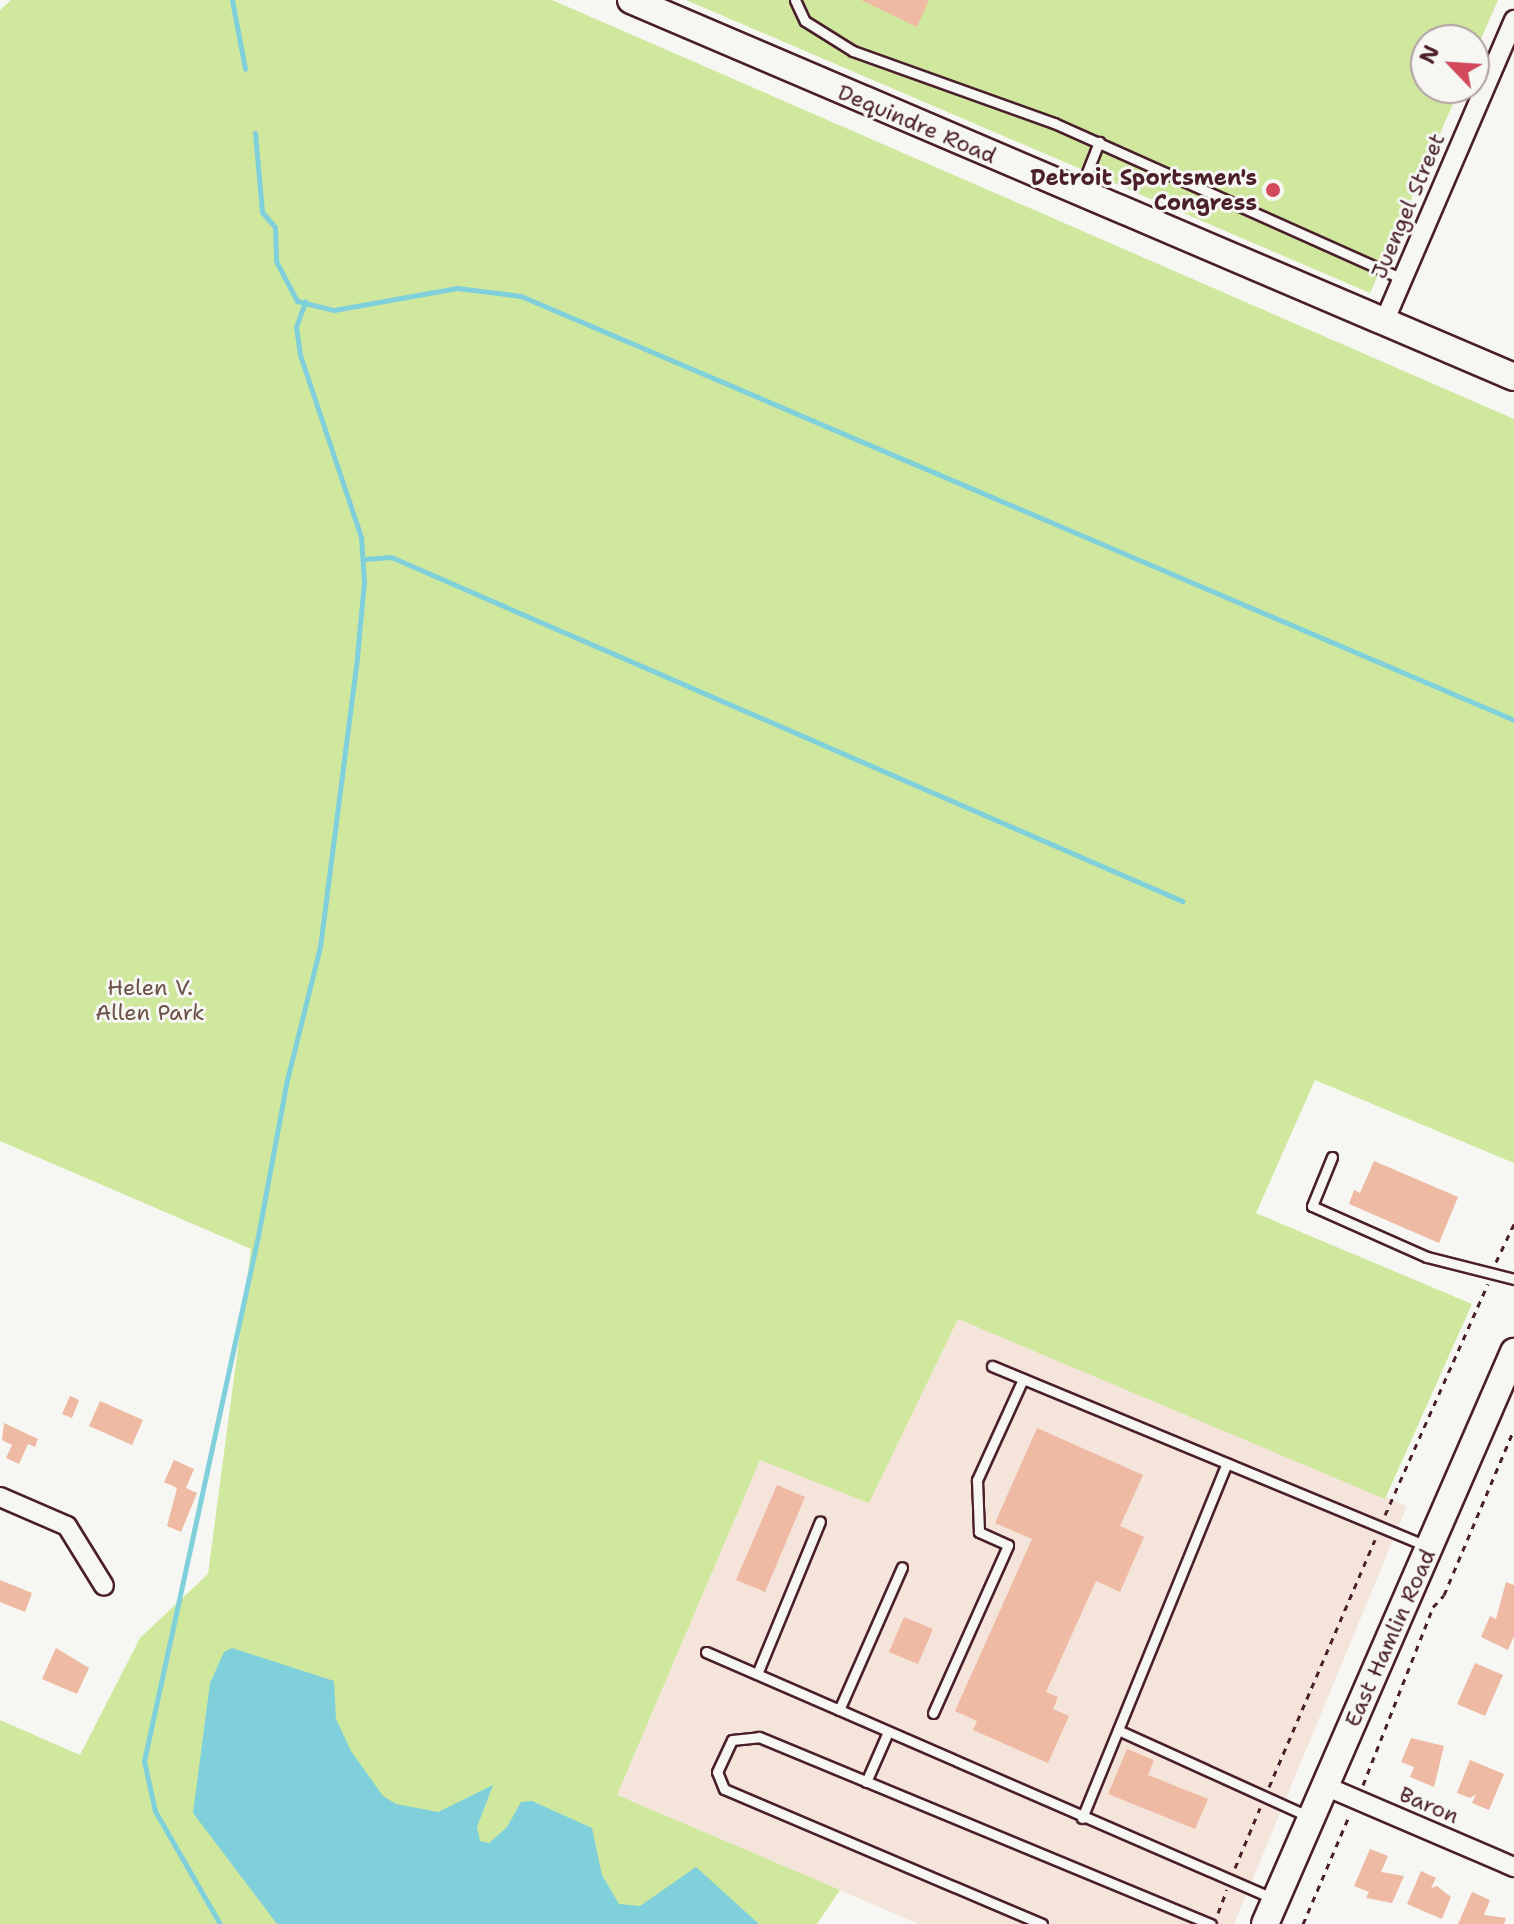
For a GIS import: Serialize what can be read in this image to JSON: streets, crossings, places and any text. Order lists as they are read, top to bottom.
{
  "streets": {
    "main road": ["Dequindre Road", "East Hamlin Road"],
    "street": ["Juengel Street", "Baron"]
  },
  "crossings": [
    ["Dequindre Road", "Juengel Street"],
    ["East Hamlin Road", "Baron"]
  ],
  "parks": ["Helen V. Allen Park"],
  "places": ["Detroit Sportsmen's Congress"],
  "north": "top left"
}
